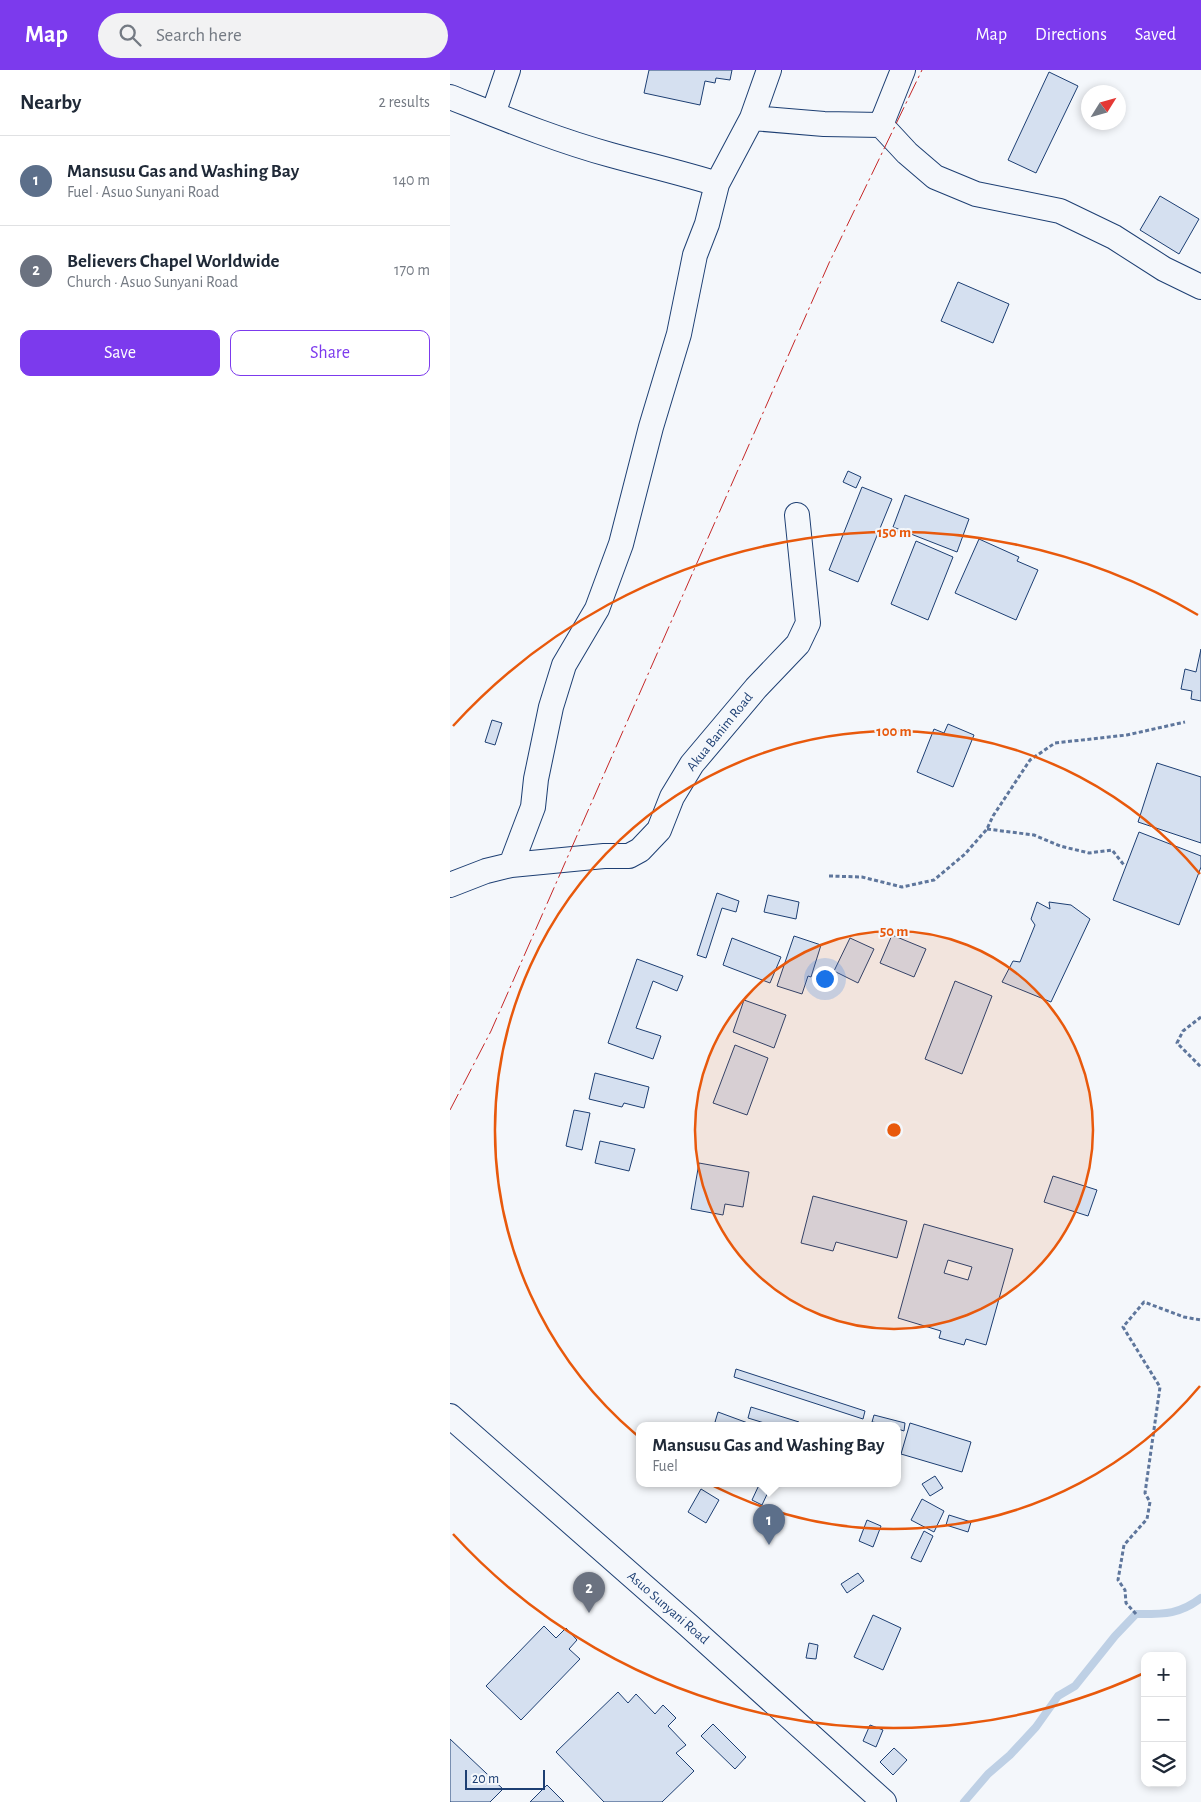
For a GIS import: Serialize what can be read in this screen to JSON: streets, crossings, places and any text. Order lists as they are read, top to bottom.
{
  "streets": {
    "street": ["Akua Banim Road", "Asuo Sunyani Road"]
  },
  "scale_bar": "20 m",
  "north": "top right",
  "page": {
    "header": "Map",
    "search": "Search here",
    "nav": ["Map", "Directions", "Saved"],
    "heading": ["Nearby", "2 results"],
    "list": [
      {
        "mark": "1",
        "name": "Mansusu Gas and Washing Bay",
        "note": "Fuel · Asuo Sunyani Road",
        "value": "140 m"
      },
      {
        "mark": "2",
        "name": "Believers Chapel Worldwide",
        "note": "Church · Asuo Sunyani Road",
        "value": "170 m"
      }
    ],
    "buttons": ["Save", "Share"],
    "popup": ["Mansusu Gas and Washing Bay", "Fuel"],
    "pins": ["1", "2"],
    "map_buttons": ["+", "−"],
    "scale": "20 m"
  },
  "rings": ["150 m", "100 m", "50 m"]
}
